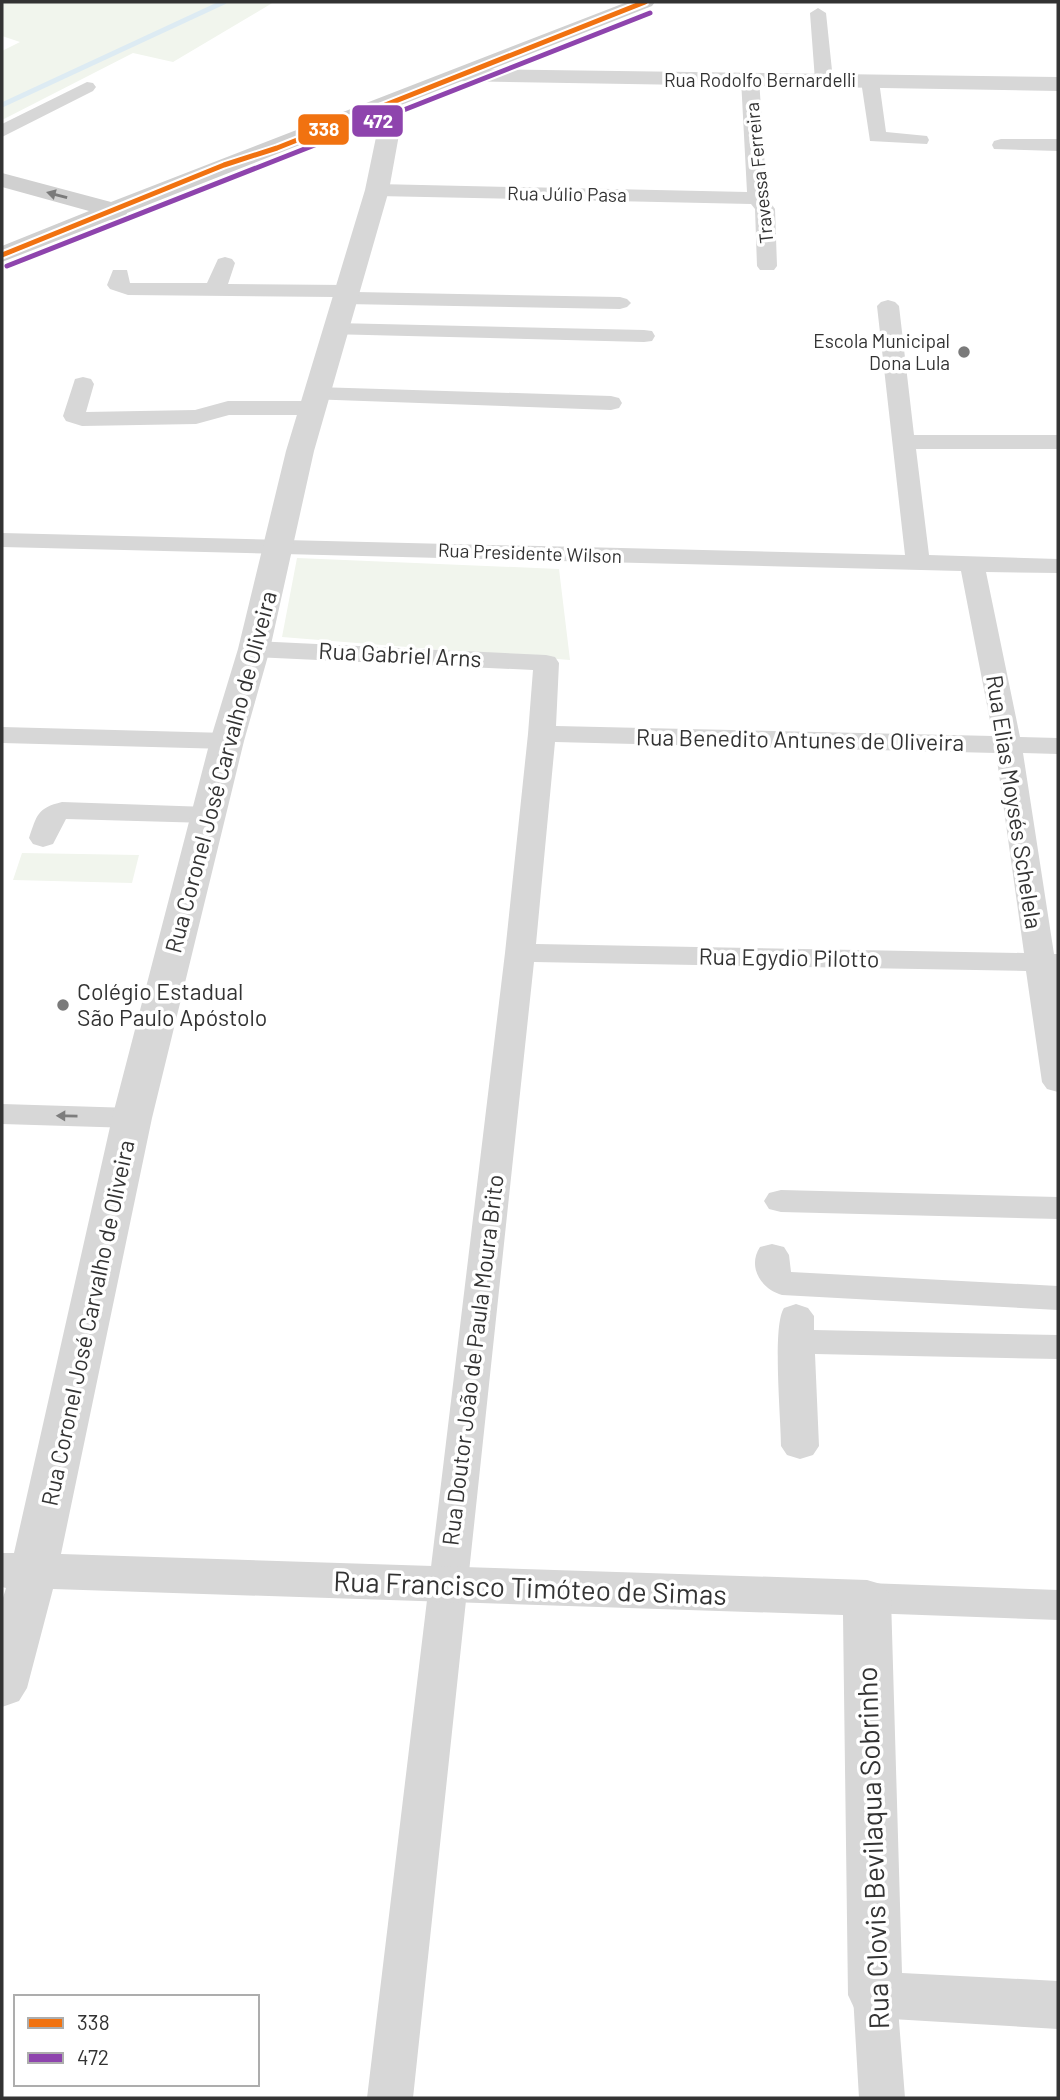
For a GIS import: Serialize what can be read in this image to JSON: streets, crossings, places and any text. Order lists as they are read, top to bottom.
{
  "streets": {
    "street": [
      "Rua Rodolfo Bernardelli",
      "Travessa Ferreira",
      "Rua Júlio Pasa",
      "Rua Presidente Wilson",
      "Rua Gabriel Arns",
      "Rua Benedito Antunes de Oliveira",
      "Rua Coronel José Carvalho de Oliveira",
      "Rua Elias Moysés Schelela",
      "Rua Egydio Pilotto",
      "Rua Doutor João de Paula Moura Brito",
      "Rua Francisco Timóteo de Simas",
      "Rua Clovis Bevilaqua Sobrinho"
    ]
  },
  "crossings": [
    ["Rua Rodolfo Bernardelli", "Travessa Ferreira"],
    ["Travessa Ferreira", "Rua Júlio Pasa"],
    ["Rua Júlio Pasa", "Rua Coronel José Carvalho de Oliveira"],
    ["Rua Presidente Wilson", "Rua Coronel José Carvalho de Oliveira"],
    ["Rua Presidente Wilson", "Rua Elias Moysés Schelela"],
    ["Rua Gabriel Arns", "Rua Coronel José Carvalho de Oliveira"],
    ["Rua Gabriel Arns", "Rua Doutor João de Paula Moura Brito"],
    ["Rua Benedito Antunes de Oliveira", "Rua Elias Moysés Schelela"],
    ["Rua Benedito Antunes de Oliveira", "Rua Doutor João de Paula Moura Brito"],
    ["Rua Coronel José Carvalho de Oliveira", "Rua Francisco Timóteo de Simas"],
    ["Rua Elias Moysés Schelela", "Rua Egydio Pilotto"],
    ["Rua Egydio Pilotto", "Rua Doutor João de Paula Moura Brito"],
    ["Rua Doutor João de Paula Moura Brito", "Rua Francisco Timóteo de Simas"],
    ["Rua Francisco Timóteo de Simas", "Rua Clovis Bevilaqua Sobrinho"]
  ],
  "places": ["Escola Municipal Dona Lula", "Colégio Estadual São Paulo Apóstolo"],
  "lines": ["transit line 338", "transit line 472"],
  "legend": ["338", "472"]
}
